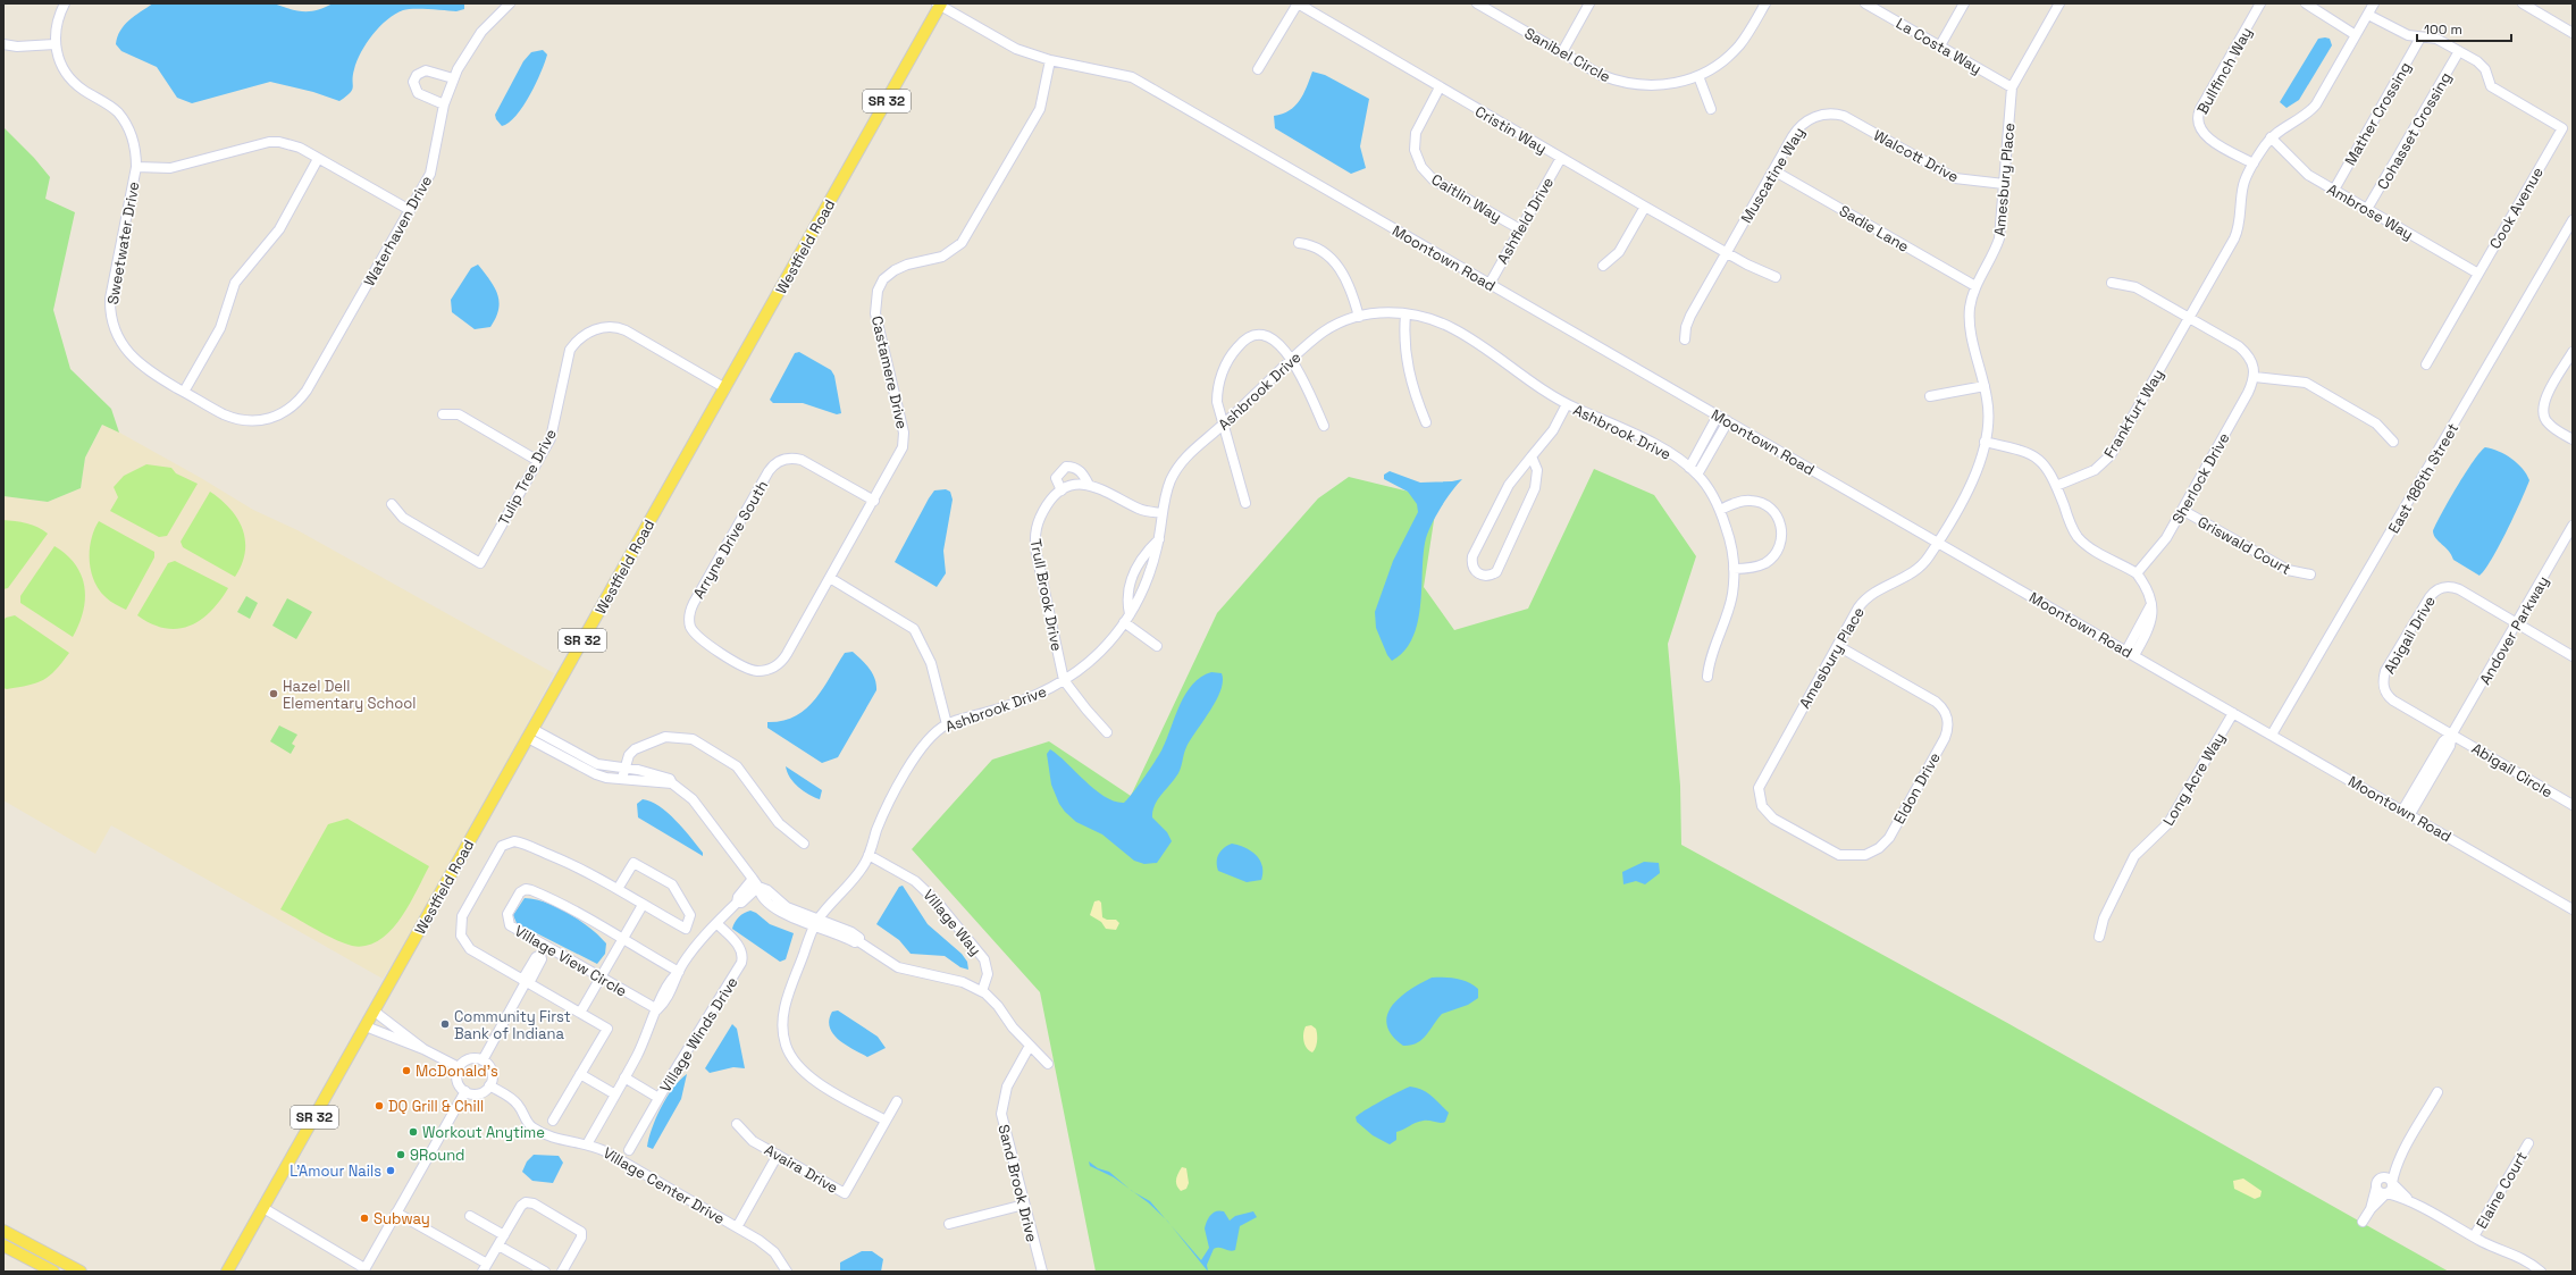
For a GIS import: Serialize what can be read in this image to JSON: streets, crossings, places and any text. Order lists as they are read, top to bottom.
{
  "streets": {
    "main road": ["SR 32", "Westfield Road"],
    "street": [
      "La Costa Way",
      "Sanibel Circle",
      "Bullfinch Way",
      "Mather Crossing",
      "Cristin Way",
      "Cohasset Crossing",
      "Walcott Drive",
      "Muscatine Way",
      "Amesbury Place",
      "Caitlin Way",
      "Cook Avenue",
      "Ambrose Way",
      "Ashfield Drive",
      "Sadie Lane",
      "Waterhaven Drive",
      "Sweetwater Drive",
      "Moontown Road",
      "Castamere Drive",
      "Ashbrook Drive",
      "Frankfurt Way",
      "Tulip Tree Drive",
      "Sherlock Drive",
      "East 186th Street",
      "Arryne Drive South",
      "Griswald Court",
      "Trull Brook Drive",
      "Andover Parkway",
      "Abigail Drive",
      "Abigail Circle",
      "Long Acre Way",
      "Eldon Drive",
      "Village Way",
      "Village View Circle",
      "Village Winds Drive",
      "Avaira Drive",
      "Sand Brook Drive",
      "Village Center Drive",
      "Elaine Court"
    ]
  },
  "crossings": [
    ["La Costa Way", "Amesbury Place"],
    ["Bullfinch Way", "Frankfurt Way"],
    ["Mather Crossing", "Ambrose Way"],
    ["Cristin Way", "Muscatine Way"],
    ["Cristin Way", "Caitlin Way"],
    ["Cristin Way", "Ashfield Drive"],
    ["Cohasset Crossing", "Cook Avenue"],
    ["Cohasset Crossing", "Ambrose Way"],
    ["Walcott Drive", "Muscatine Way"],
    ["Walcott Drive", "Amesbury Place"],
    ["Muscatine Way", "Sadie Lane"],
    ["Amesbury Place", "Sadie Lane"],
    ["Amesbury Place", "Moontown Road"],
    ["Amesbury Place", "Eldon Drive"],
    ["Caitlin Way", "Ashfield Drive"],
    ["Cook Avenue", "Ambrose Way"],
    ["Ambrose Way", "Frankfurt Way"],
    ["Ashfield Drive", "Moontown Road"],
    ["Waterhaven Drive", "Sweetwater Drive"],
    ["Westfield Road", "Moontown Road"],
    ["Westfield Road", "Tulip Tree Drive"],
    ["Moontown Road", "Castamere Drive"],
    ["Moontown Road", "East 186th Street"],
    ["Moontown Road", "Andover Parkway"],
    ["Moontown Road", "Long Acre Way"],
    ["Castamere Drive", "Arryne Drive South"],
    ["Ashbrook Drive", "Trull Brook Drive"],
    ["Ashbrook Drive", "Village Way"],
    ["Sherlock Drive", "Griswald Court"],
    ["Andover Parkway", "Abigail Drive"],
    ["Andover Parkway", "Abigail Circle"],
    ["Abigail Drive", "Abigail Circle"]
  ],
  "places": [
    "Hazel Dell Elementary School",
    "Community First Bank of Indiana",
    "McDonald's",
    "DQ Grill & Chill",
    "Workout Anytime",
    "9Round",
    "L'Amour Nails",
    "Subway"
  ],
  "scale_bar": "100 m"
}
